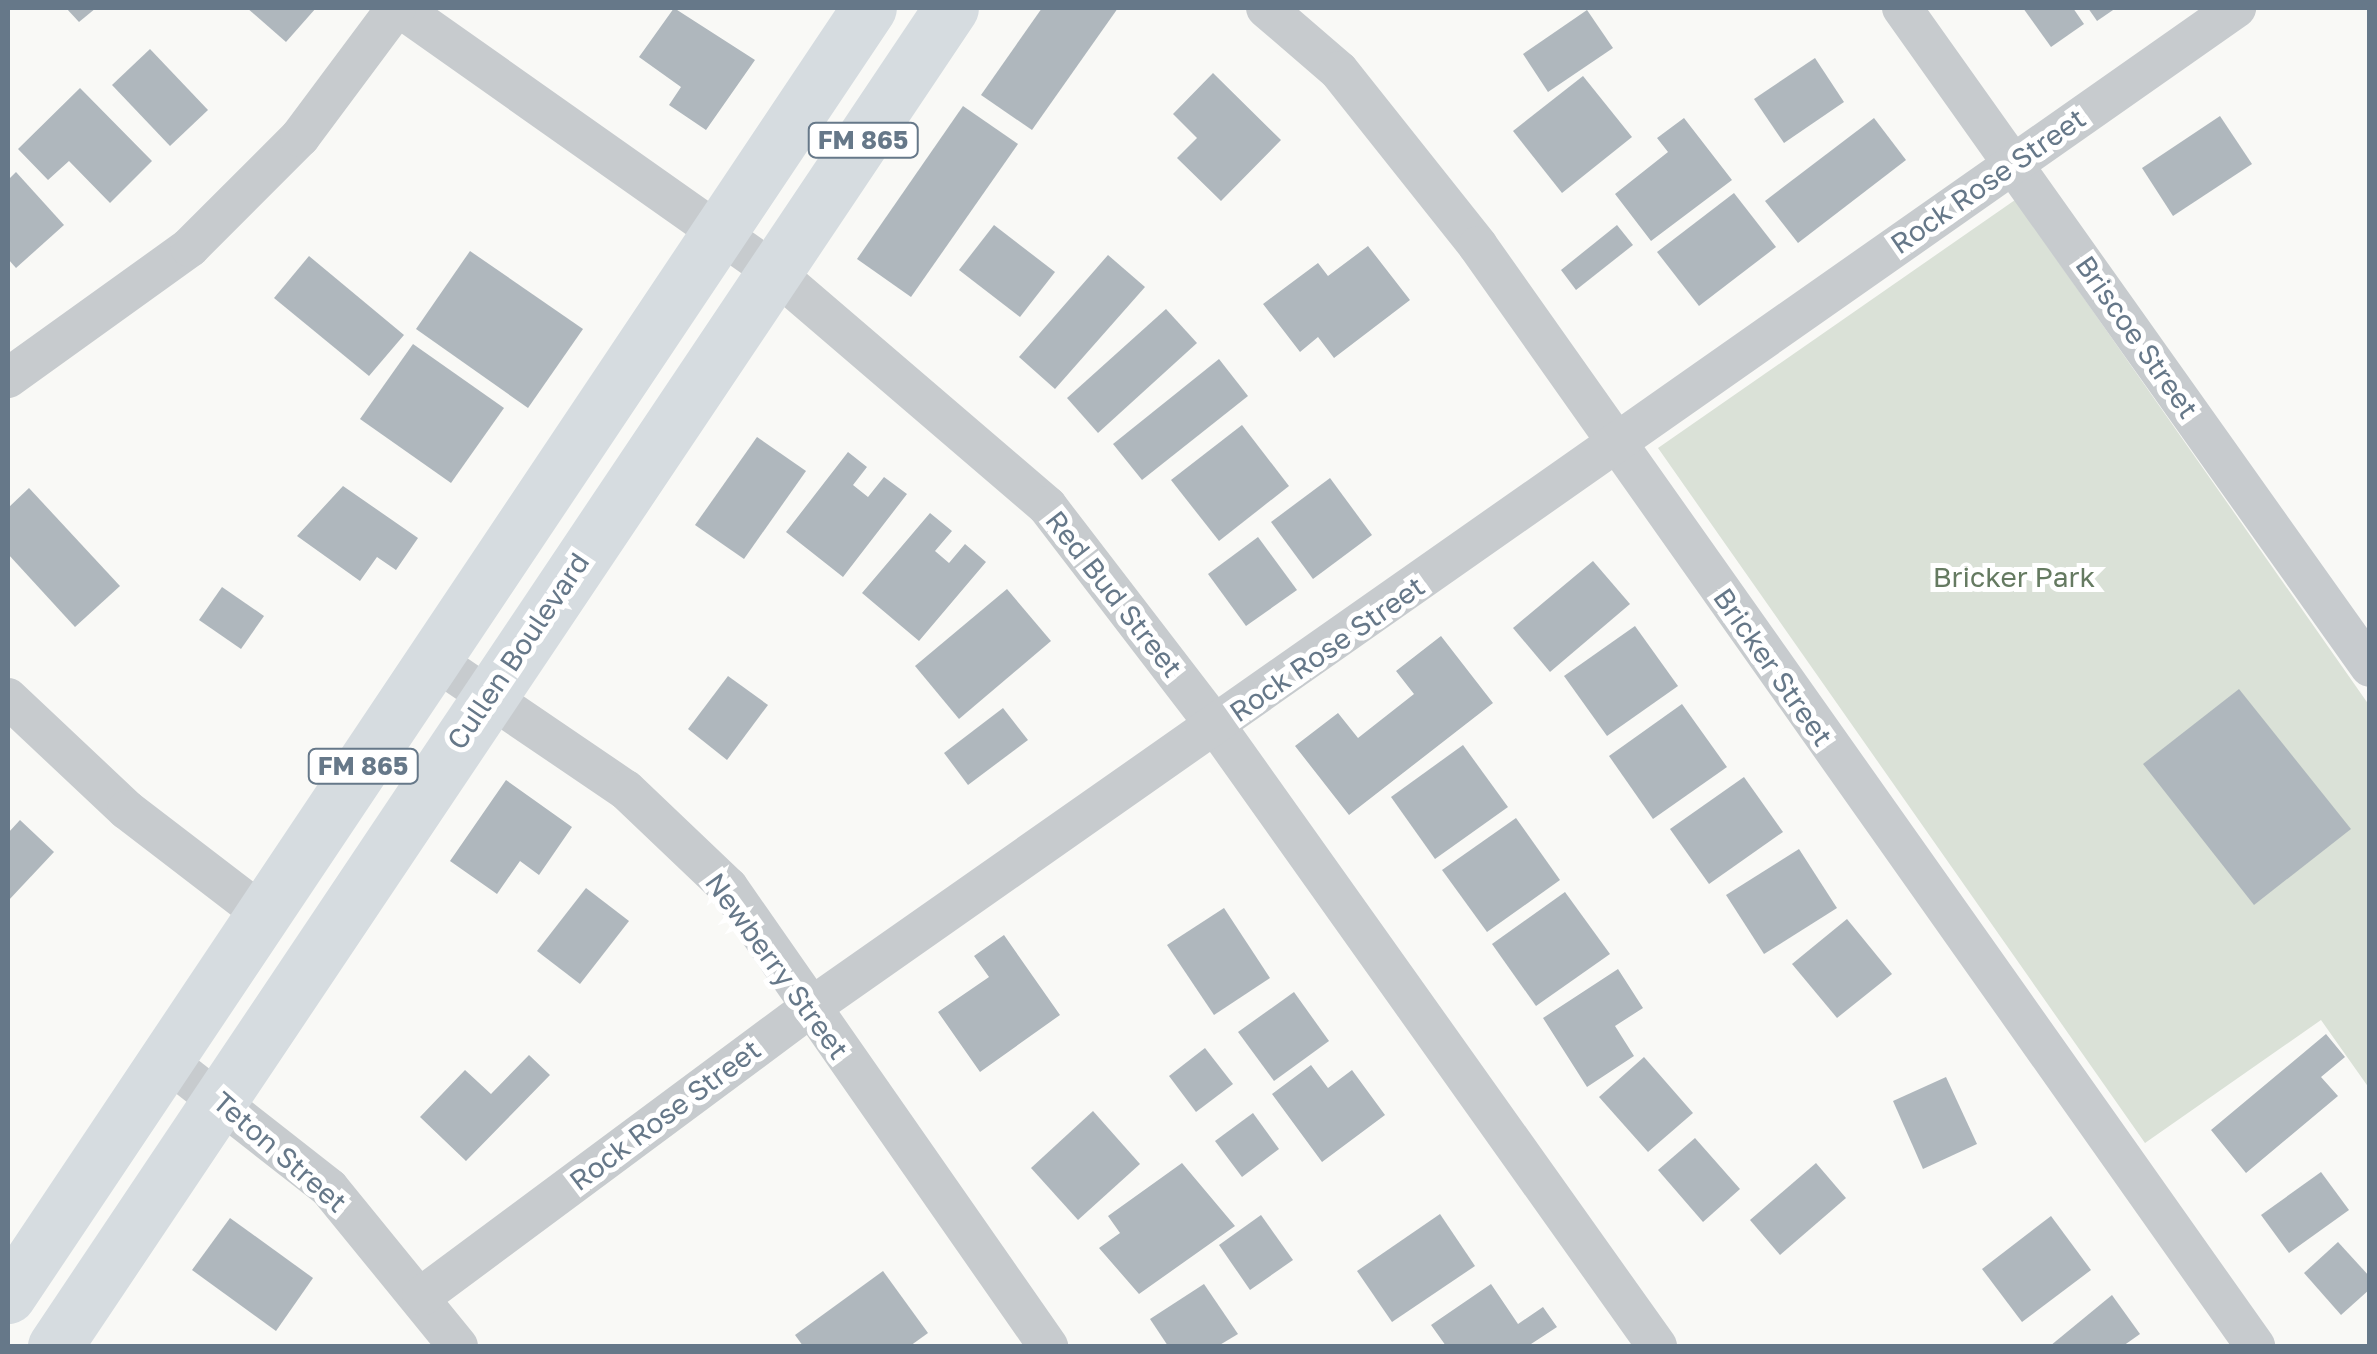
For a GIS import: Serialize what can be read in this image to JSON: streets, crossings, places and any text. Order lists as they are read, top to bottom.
{
  "streets": {
    "main road": ["FM 865", "Cullen Boulevard"],
    "street": [
      "Rock Rose Street",
      "Briscoe Street",
      "Red Bud Street",
      "Bricker Street",
      "Newberry Street",
      "Teton Street"
    ]
  },
  "crossings": [
    ["FM 865", "Red Bud Street"],
    ["FM 865", "Newberry Street"],
    ["FM 865", "Teton Street"],
    ["Rock Rose Street", "Briscoe Street"],
    ["Rock Rose Street", "Red Bud Street"],
    ["Rock Rose Street", "Bricker Street"],
    ["Rock Rose Street", "Newberry Street"],
    ["Rock Rose Street", "Teton Street"],
    ["Red Bud Street", "Cullen Boulevard"],
    ["Cullen Boulevard", "Newberry Street"],
    ["Cullen Boulevard", "Teton Street"]
  ],
  "parks": ["Bricker Park"]
}
